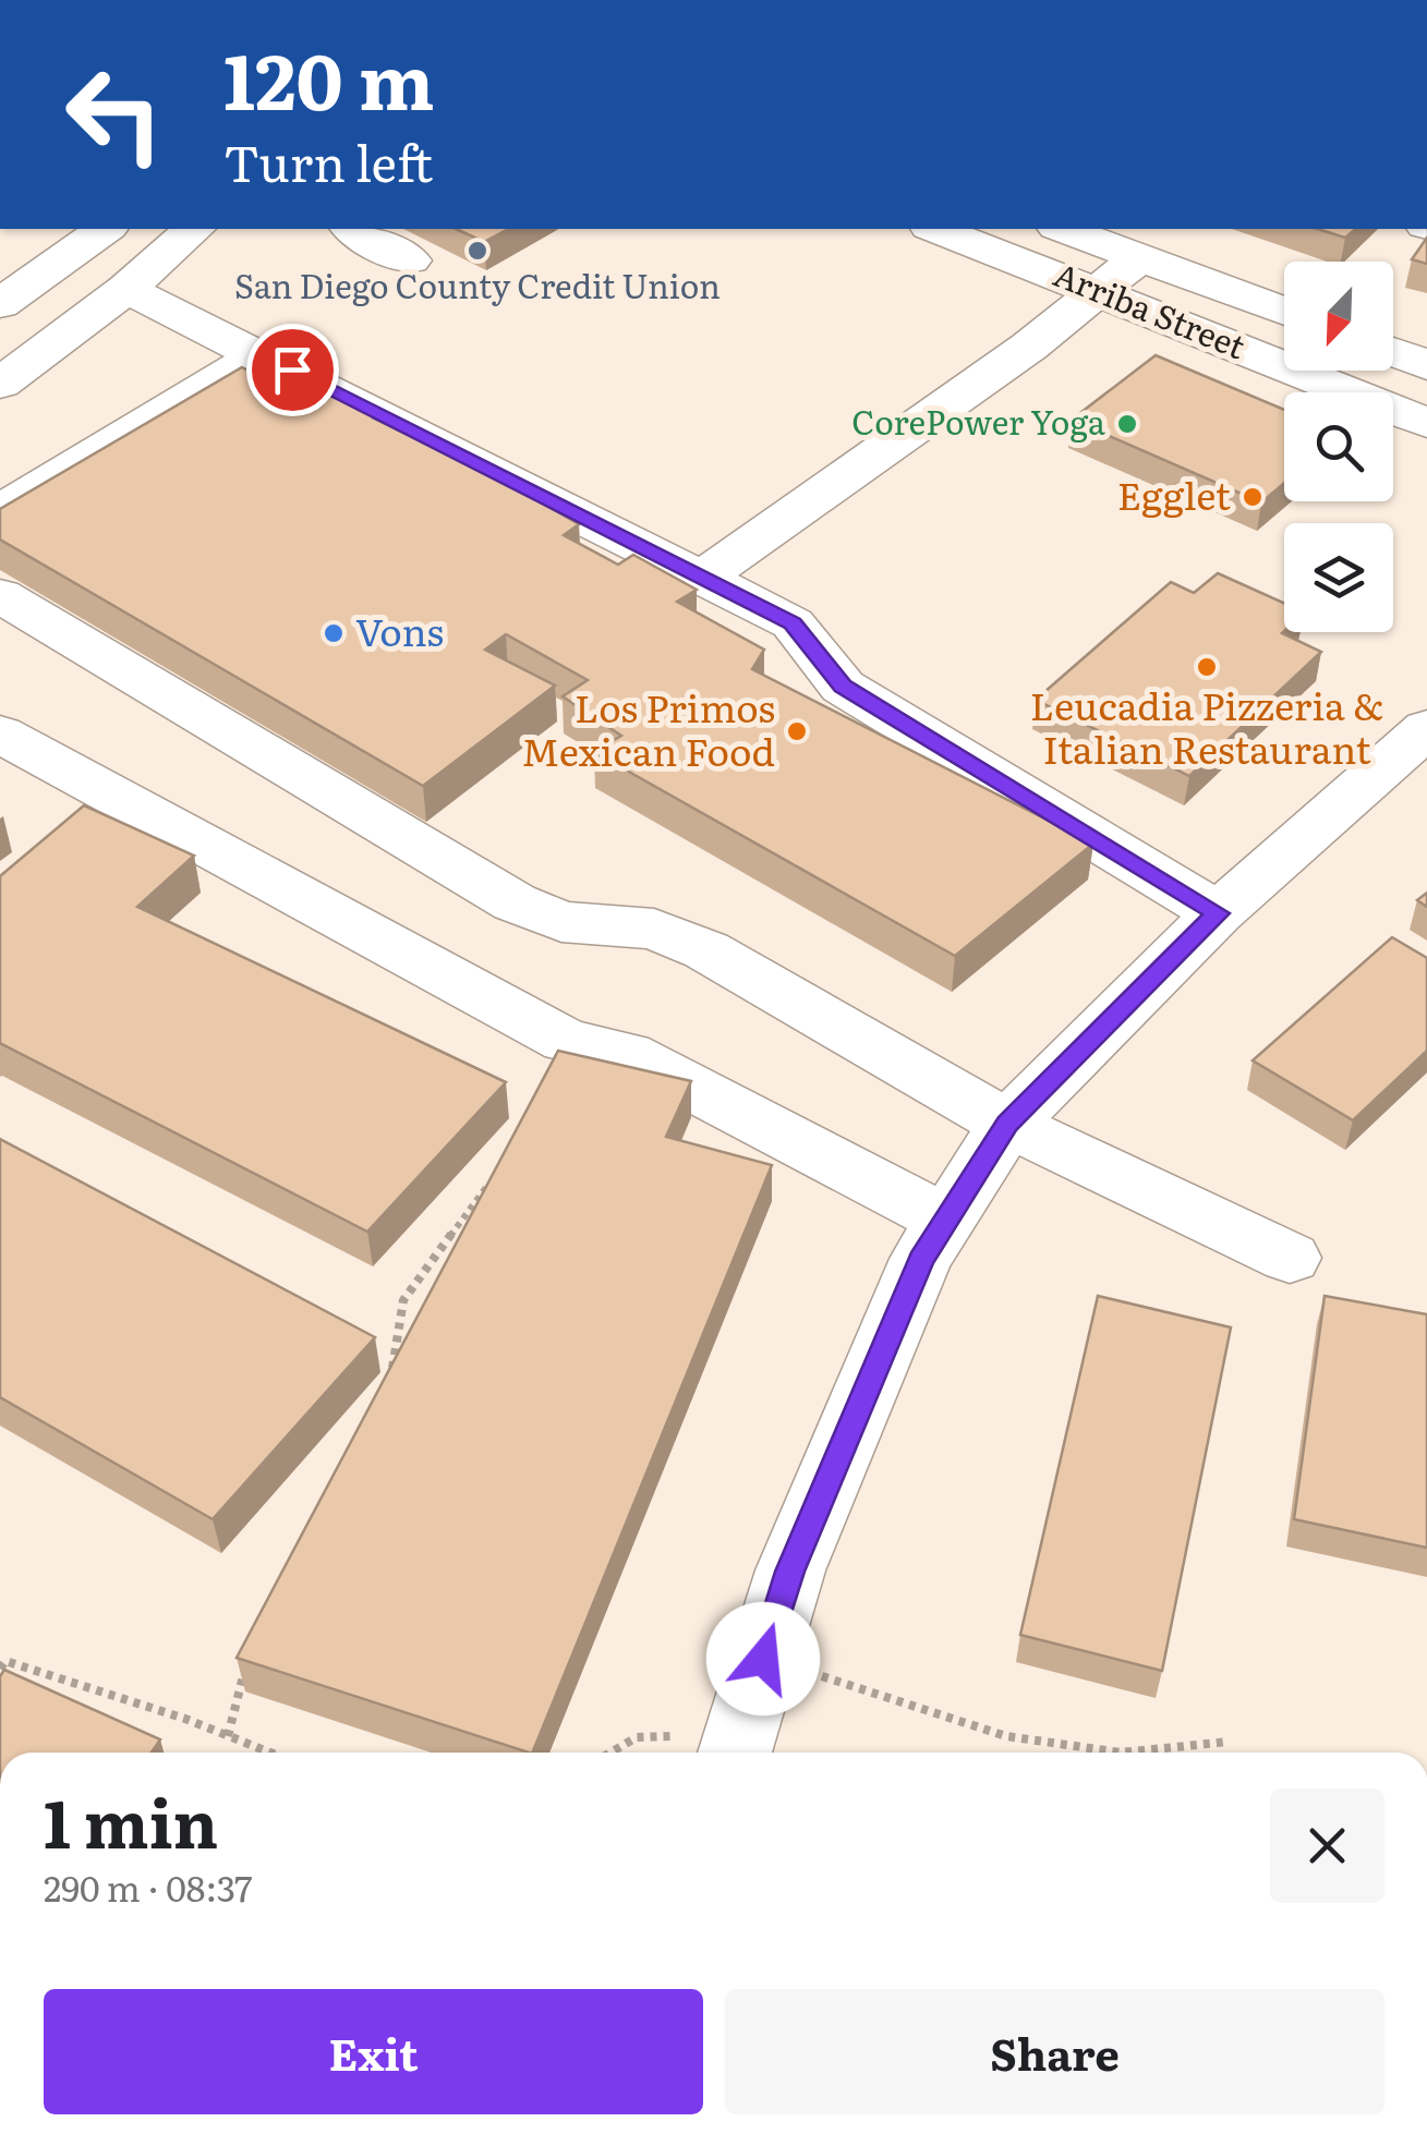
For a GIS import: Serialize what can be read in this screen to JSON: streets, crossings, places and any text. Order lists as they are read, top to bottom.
{
  "streets": {
    "street": ["Arriba Street"]
  },
  "places": [
    "San Diego County Credit Union",
    "CorePower Yoga",
    "Egglet",
    "Vons",
    "Leucadia Pizzeria & Italian Restaurant",
    "Los Primos Mexican Food"
  ],
  "north": "bottom left",
  "page": {
    "turn": ["120 m", "Turn left"],
    "heading": ["1 min", "290 m · 08:37"],
    "buttons": ["Exit", "Share"]
  }
}
